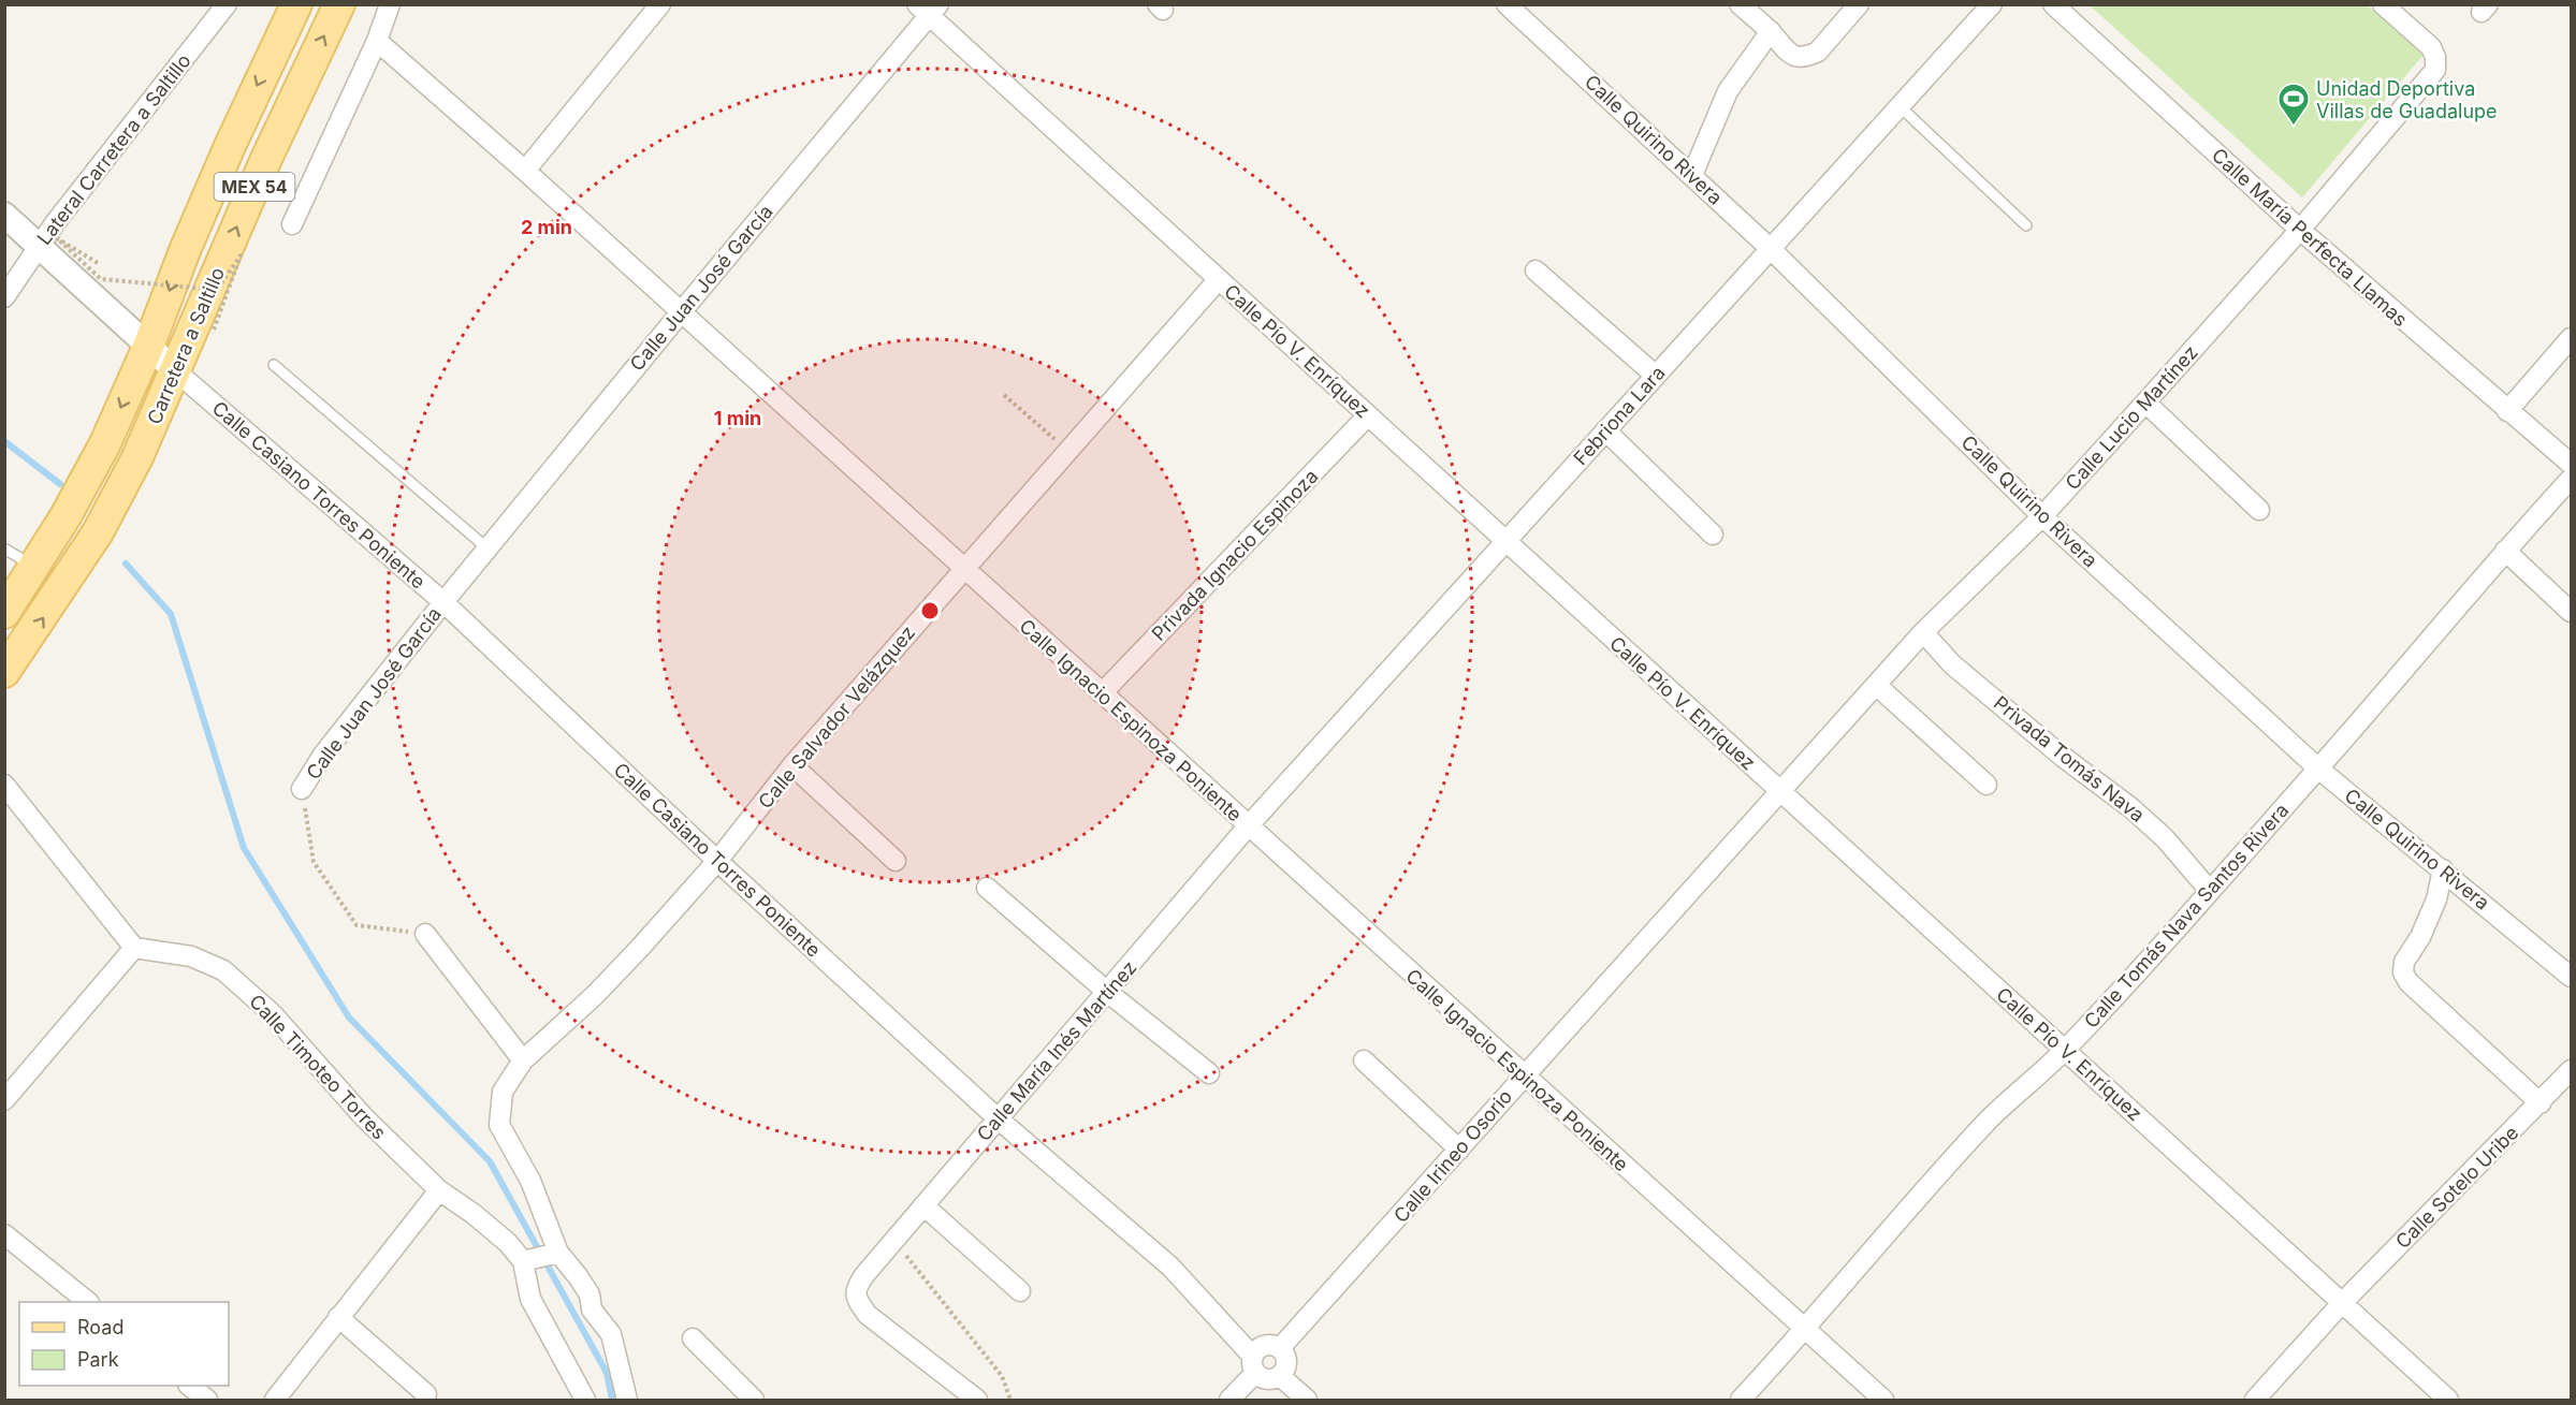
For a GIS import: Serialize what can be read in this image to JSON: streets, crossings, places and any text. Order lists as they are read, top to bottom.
{
  "streets": {
    "main road": ["MEX 54", "Carretera a Saltillo"],
    "street": [
      "Calle Quirino Rivera",
      "Lateral Carretera a Saltillo",
      "Calle María Perfecta Llamas",
      "Calle Juan José García",
      "Calle Pío V. Enríquez",
      "Febriona Lara",
      "Calle Lucio Martínez",
      "Calle Casiano Torres Poniente",
      "Privada Ignacio Espinoza",
      "Calle Salvador Velázquez",
      "Calle Ignacio Espinoza Poniente",
      "Privada Tomás Nava",
      "Calle Tomás Nava Santos Rivera",
      "Calle María Inés Martínez",
      "Calle Timoteo Torres",
      "Calle Irineo Osorio",
      "Calle Sotelo Uribe"
    ]
  },
  "crossings": [
    ["Calle Quirino Rivera", "Febriona Lara"],
    ["Calle Quirino Rivera", "Calle Lucio Martínez"],
    ["Calle Quirino Rivera", "Calle Tomás Nava Santos Rivera"],
    ["Calle María Perfecta Llamas", "Calle Lucio Martínez"],
    ["Calle Juan José García", "Calle Pío V. Enríquez"],
    ["Calle Juan José García", "Calle Casiano Torres Poniente"],
    ["Calle Juan José García", "Calle Ignacio Espinoza Poniente"],
    ["Carretera a Saltillo", "Calle Casiano Torres Poniente"],
    ["Calle Pío V. Enríquez", "Febriona Lara"],
    ["Calle Pío V. Enríquez", "Calle Lucio Martínez"],
    ["Calle Pío V. Enríquez", "Privada Ignacio Espinoza"],
    ["Calle Pío V. Enríquez", "Calle Salvador Velázquez"],
    ["Calle Pío V. Enríquez", "Calle Tomás Nava Santos Rivera"],
    ["Calle Pío V. Enríquez", "Calle Irineo Osorio"],
    ["Calle Pío V. Enríquez", "Calle Sotelo Uribe"],
    ["Febriona Lara", "Calle Ignacio Espinoza Poniente"],
    ["Febriona Lara", "Calle María Inés Martínez"],
    ["Calle Lucio Martínez", "Privada Tomás Nava"],
    ["Calle Lucio Martínez", "Calle Irineo Osorio"],
    ["Calle Casiano Torres Poniente", "Calle Salvador Velázquez"],
    ["Calle Casiano Torres Poniente", "Calle María Inés Martínez"],
    ["Calle Casiano Torres Poniente", "Calle Irineo Osorio"],
    ["Privada Ignacio Espinoza", "Calle Ignacio Espinoza Poniente"],
    ["Calle Salvador Velázquez", "Calle Ignacio Espinoza Poniente"],
    ["Calle Ignacio Espinoza Poniente", "Calle Tomás Nava Santos Rivera"],
    ["Calle Ignacio Espinoza Poniente", "Calle María Inés Martínez"],
    ["Calle Ignacio Espinoza Poniente", "Calle Irineo Osorio"],
    ["Privada Tomás Nava", "Calle Tomás Nava Santos Rivera"]
  ],
  "places": {
    "sports": ["Unidad Deportiva Villas de Guadalupe"]
  },
  "legend": ["Road", "Park"],
  "rings": ["2 min", "1 min"]
}
